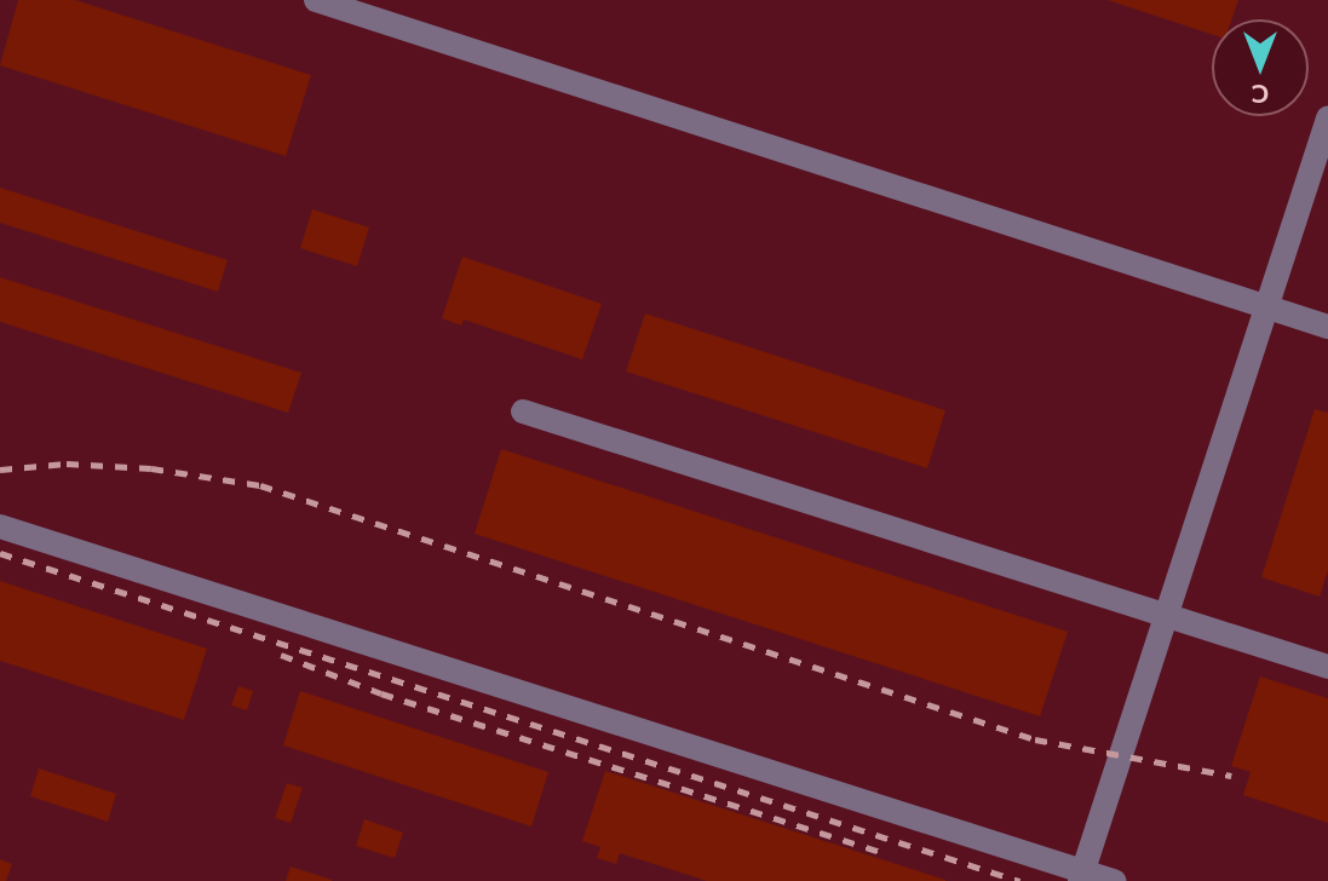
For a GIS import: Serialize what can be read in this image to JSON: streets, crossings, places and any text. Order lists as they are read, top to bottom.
{
  "north": "bottom"
}
